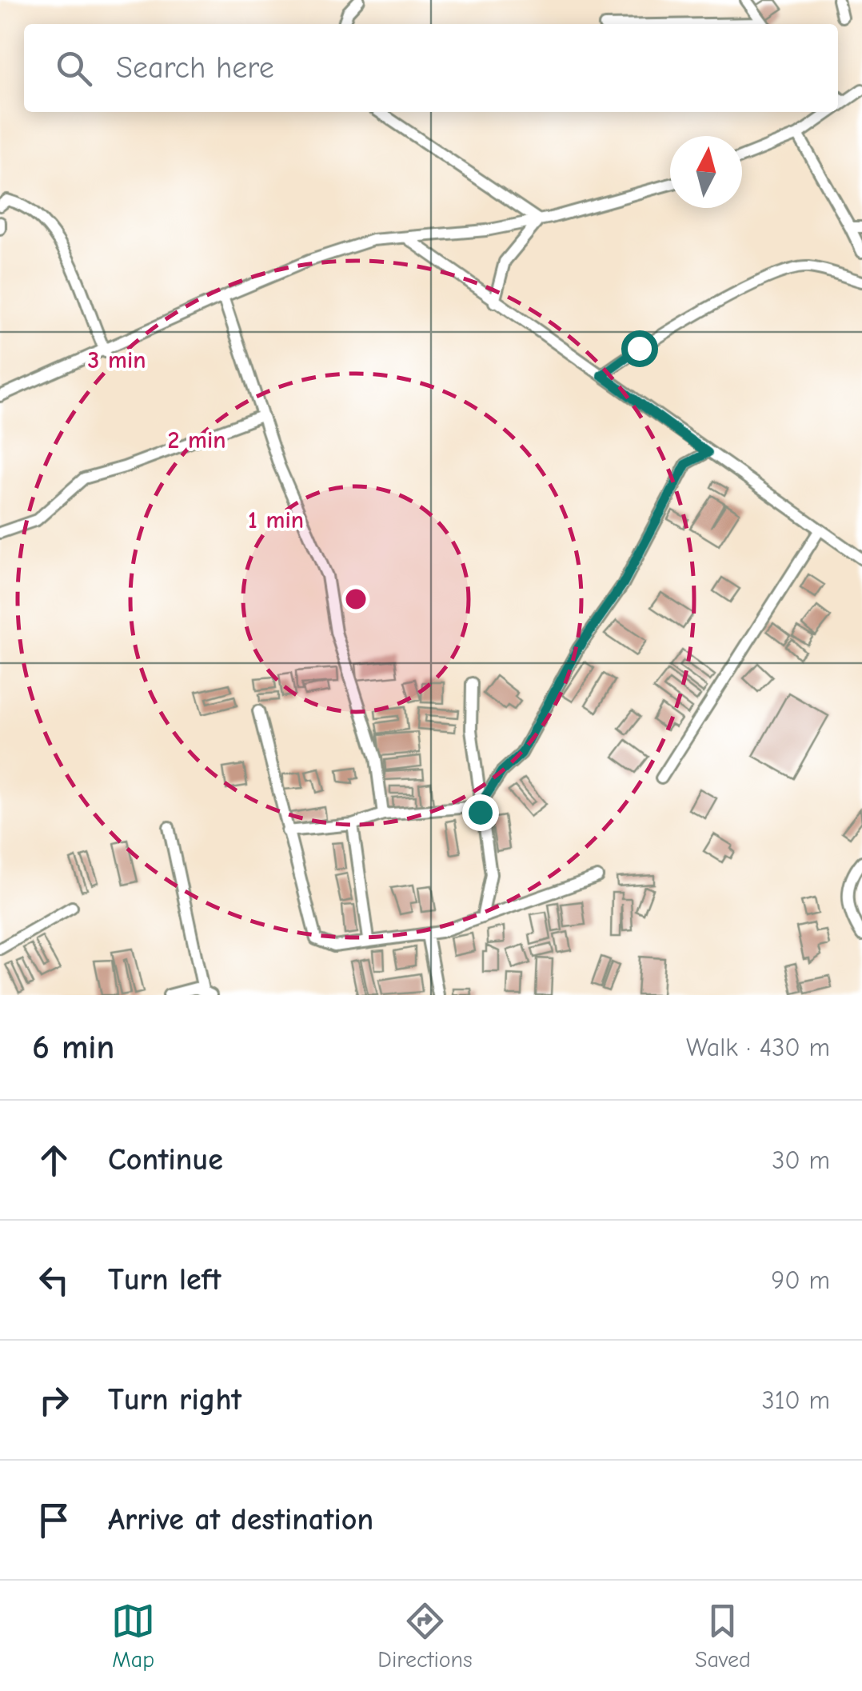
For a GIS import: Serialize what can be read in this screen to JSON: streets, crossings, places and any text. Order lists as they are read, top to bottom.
{
  "north": "top",
  "page": {
    "search": "Search here",
    "heading": ["6 min", "Walk · 430 m"],
    "list": [
      ["Continue", "30 m"],
      ["Turn left", "90 m"],
      ["Turn right", "310 m"],
      "Arrive at destination"
    ],
    "nav": ["Map", "Directions", "Saved"]
  },
  "rings": ["3 min", "2 min", "1 min"]
}
